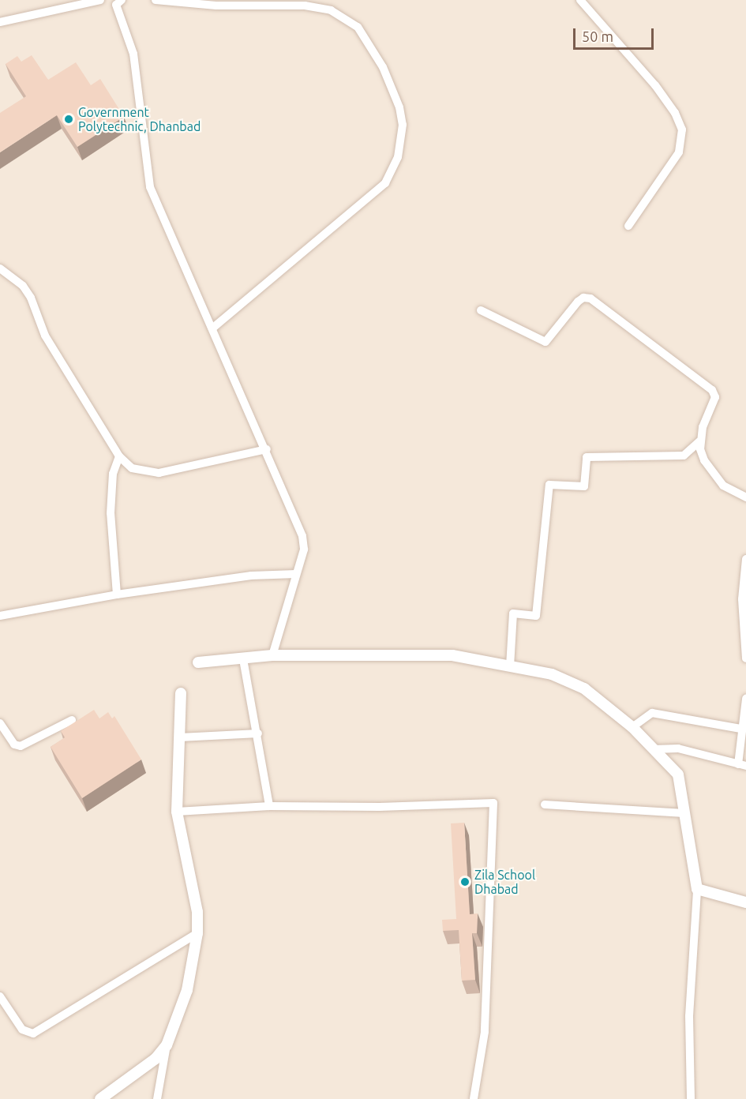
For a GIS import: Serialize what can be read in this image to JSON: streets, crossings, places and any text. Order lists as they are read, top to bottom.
{
  "places": ["Government Polytechnic, Dhanbad", "Zila School Dhabad"],
  "scale_bar": "50 m"
}
